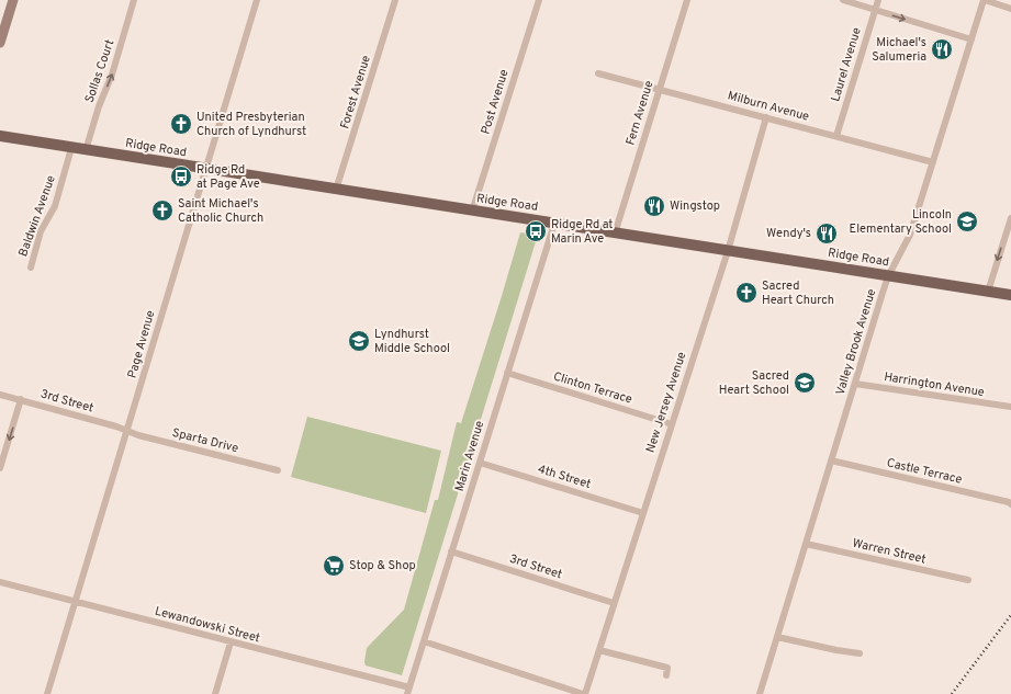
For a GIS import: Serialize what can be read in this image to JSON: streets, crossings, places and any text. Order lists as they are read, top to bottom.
{
  "streets": {
    "main road": ["Ridge Road"],
    "street": [
      "Laurel Avenue",
      "Sollas Court",
      "Forest Avenue",
      "Post Avenue",
      "Milburn Avenue",
      "Fern Avenue",
      "Baldwin Avenue",
      "Valley Brook Avenue",
      "Page Avenue",
      "Harrington Avenue",
      "Clinton Terrace",
      "3rd Street",
      "New Jersey Avenue",
      "Sparta Drive",
      "Marin Avenue",
      "Castle Terrace",
      "4th Street",
      "Warren Street",
      "Lewandowski Street"
    ]
  },
  "crossings": [
    ["Laurel Avenue", "Milburn Avenue"],
    ["Sollas Court", "Ridge Road"],
    ["Forest Avenue", "Ridge Road"],
    ["Post Avenue", "Ridge Road"],
    ["Milburn Avenue", "Fern Avenue"],
    ["Milburn Avenue", "Valley Brook Avenue"],
    ["Milburn Avenue", "New Jersey Avenue"],
    ["Fern Avenue", "Ridge Road"],
    ["Ridge Road", "Baldwin Avenue"],
    ["Ridge Road", "Valley Brook Avenue"],
    ["Ridge Road", "Page Avenue"],
    ["Ridge Road", "New Jersey Avenue"],
    ["Ridge Road", "Marin Avenue"],
    ["Valley Brook Avenue", "Harrington Avenue"],
    ["Valley Brook Avenue", "Castle Terrace"],
    ["Valley Brook Avenue", "Warren Street"],
    ["Page Avenue", "3rd Street"],
    ["Page Avenue", "Sparta Drive"],
    ["Page Avenue", "Lewandowski Street"],
    ["Clinton Terrace", "New Jersey Avenue"],
    ["Clinton Terrace", "Marin Avenue"],
    ["3rd Street", "New Jersey Avenue"],
    ["3rd Street", "Sparta Drive"],
    ["3rd Street", "Marin Avenue"],
    ["New Jersey Avenue", "4th Street"],
    ["Marin Avenue", "4th Street"],
    ["Marin Avenue", "Lewandowski Street"]
  ],
  "one_way": ["Sollas Court"],
  "places": {
    "restaurant": ["Michael's Salumeria", "Wingstop", "Wendy's"],
    "church": ["United Presbyterian Church of Lyndhurst", "Saint Michael's Catholic Church", "Sacred Heart Church"],
    "bus stop": ["Ridge Rd at Page Ave", "Ridge Rd at Marin Ave"],
    "school or university": ["Lincoln Elementary School", "Lyndhurst Middle School", "Sacred Heart School"],
    "supermarket": ["Stop & Shop"]
  }
}
